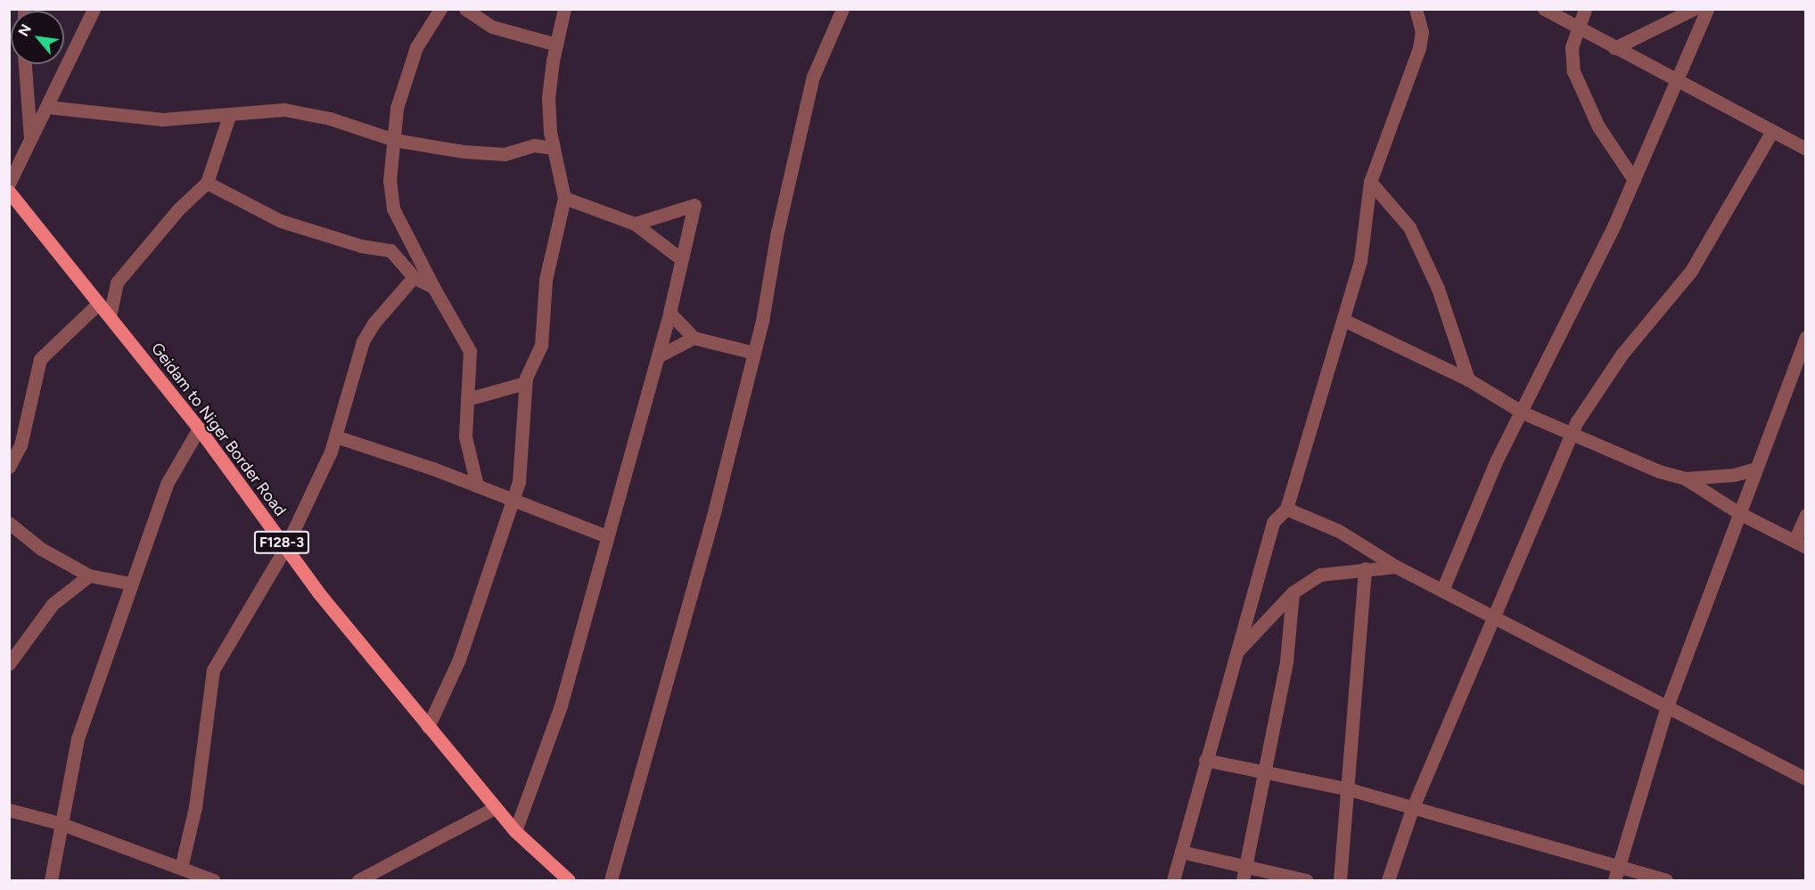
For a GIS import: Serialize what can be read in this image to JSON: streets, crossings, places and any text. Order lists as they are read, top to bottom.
{
  "streets": {
    "main road": ["Geidam to Niger Border Road", "F128-3"]
  },
  "north": "top left"
}
